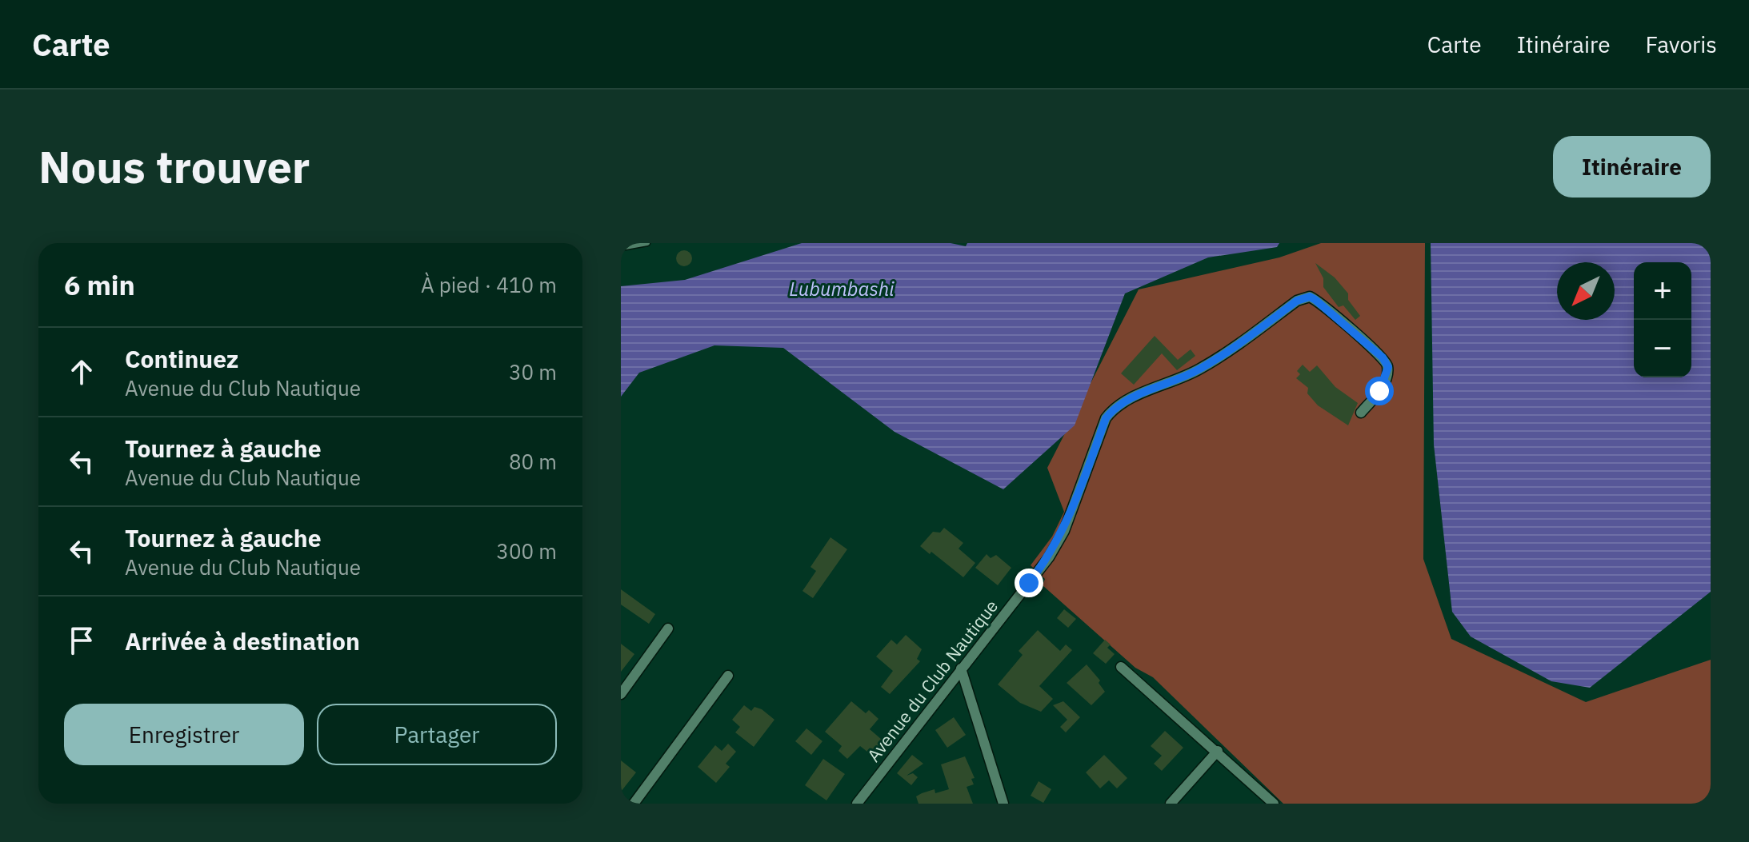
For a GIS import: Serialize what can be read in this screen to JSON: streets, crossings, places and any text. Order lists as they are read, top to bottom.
{
  "streets": {
    "street": ["Avenue du Club Nautique"]
  },
  "water": ["Lubumbashi"],
  "north": "bottom left",
  "page": {
    "header": "Carte",
    "nav": ["Carte", "Itinéraire", "Favoris"],
    "buttons": [
      "Itinéraire",
      ["Enregistrer", "Partager"]
    ],
    "title": "Nous trouver",
    "heading": ["6 min", "À pied · 410 m"],
    "map_buttons": ["+", "−"],
    "list": [
      ["Continuez", "Avenue du Club Nautique", "30 m"],
      ["Tournez à gauche", "Avenue du Club Nautique", "80 m"],
      ["Tournez à gauche", "Avenue du Club Nautique", "300 m"],
      "Arrivée à destination"
    ]
  }
}
